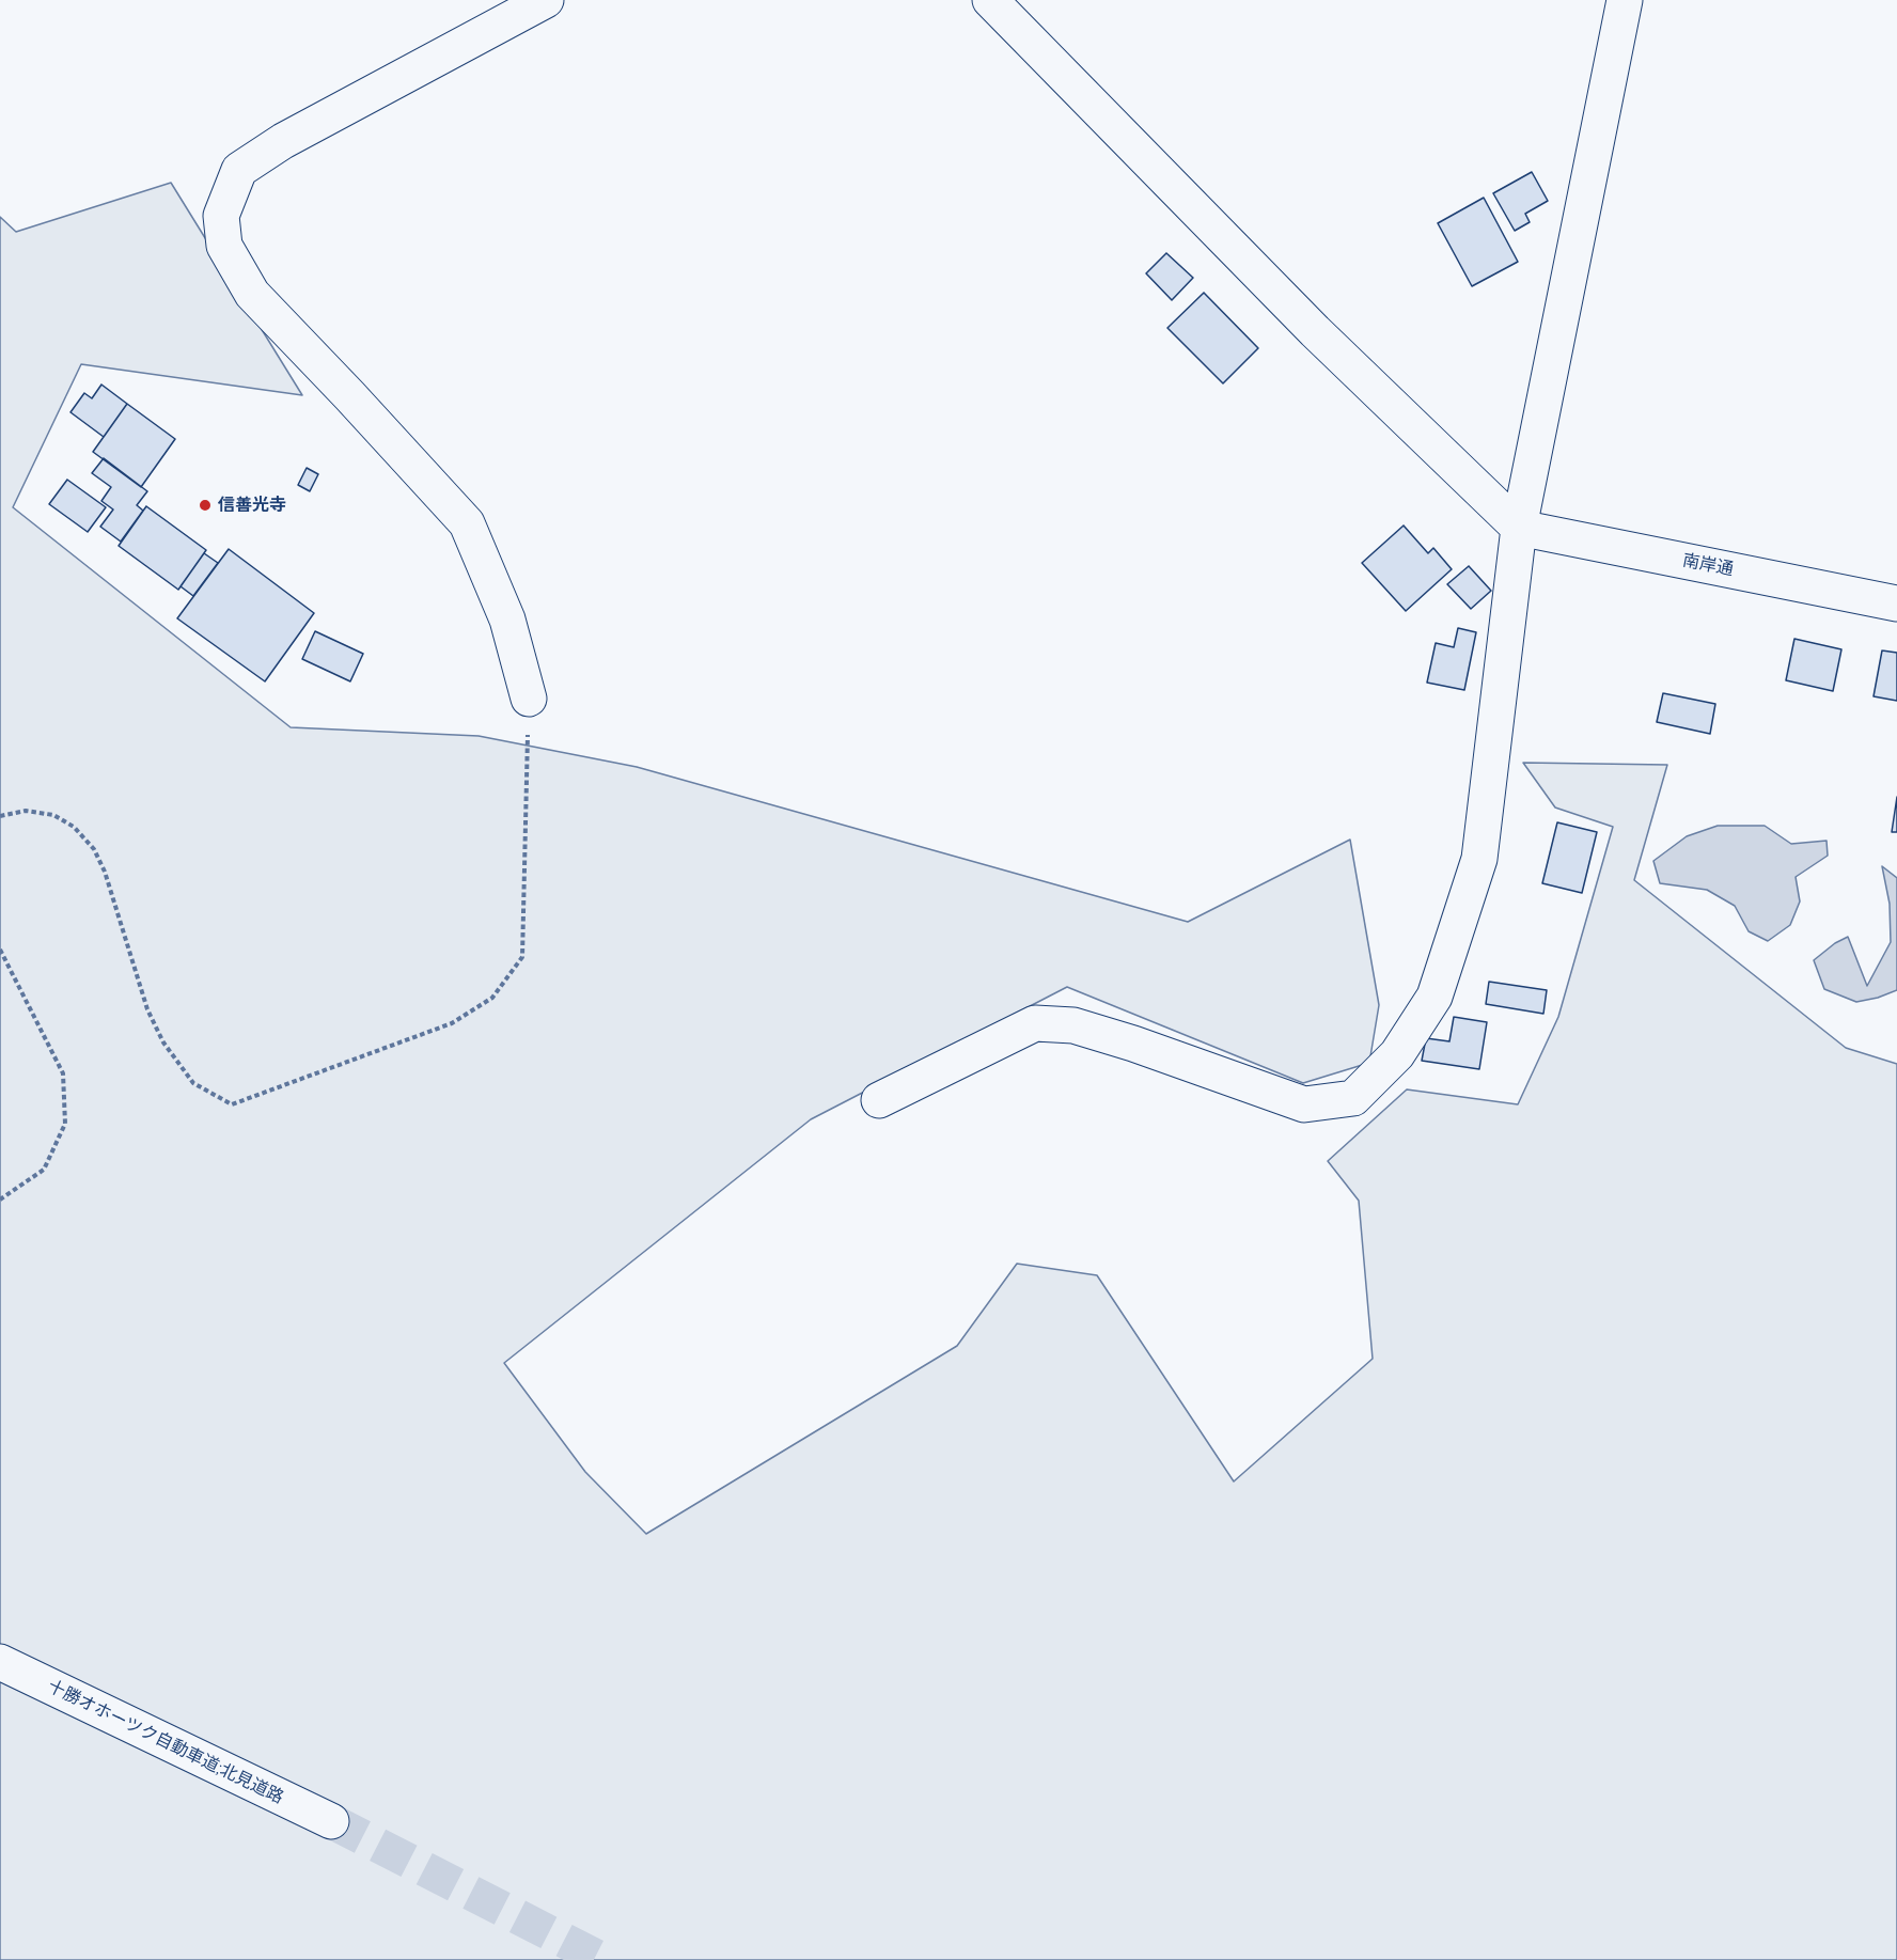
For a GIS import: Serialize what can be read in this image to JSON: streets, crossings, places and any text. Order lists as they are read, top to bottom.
{
  "streets": {
    "main road": ["南岸通", "十勝オホーツク自動車道;北見道路"]
  },
  "places": ["信善光寺"]
}
